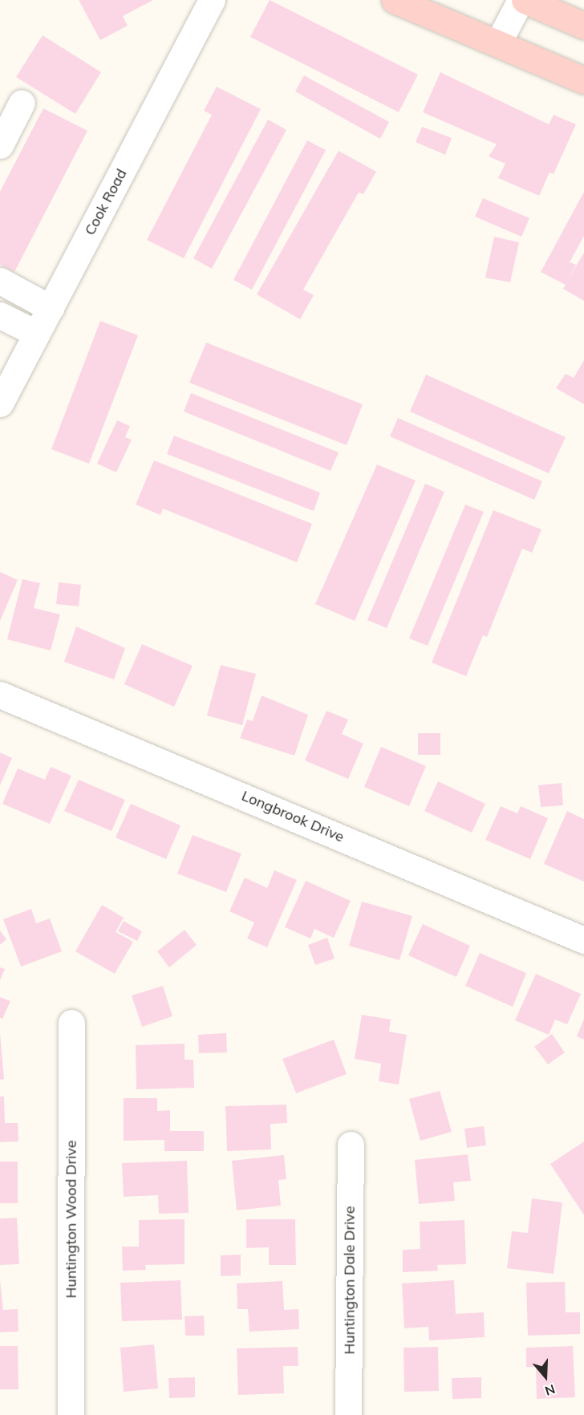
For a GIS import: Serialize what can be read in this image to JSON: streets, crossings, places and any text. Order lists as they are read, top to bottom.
{
  "streets": {
    "street": [
      "Cook Road",
      "Longbrook Drive",
      "Huntington Wood Drive",
      "Huntington Dale Drive"
    ]
  },
  "north": "bottom"
}
